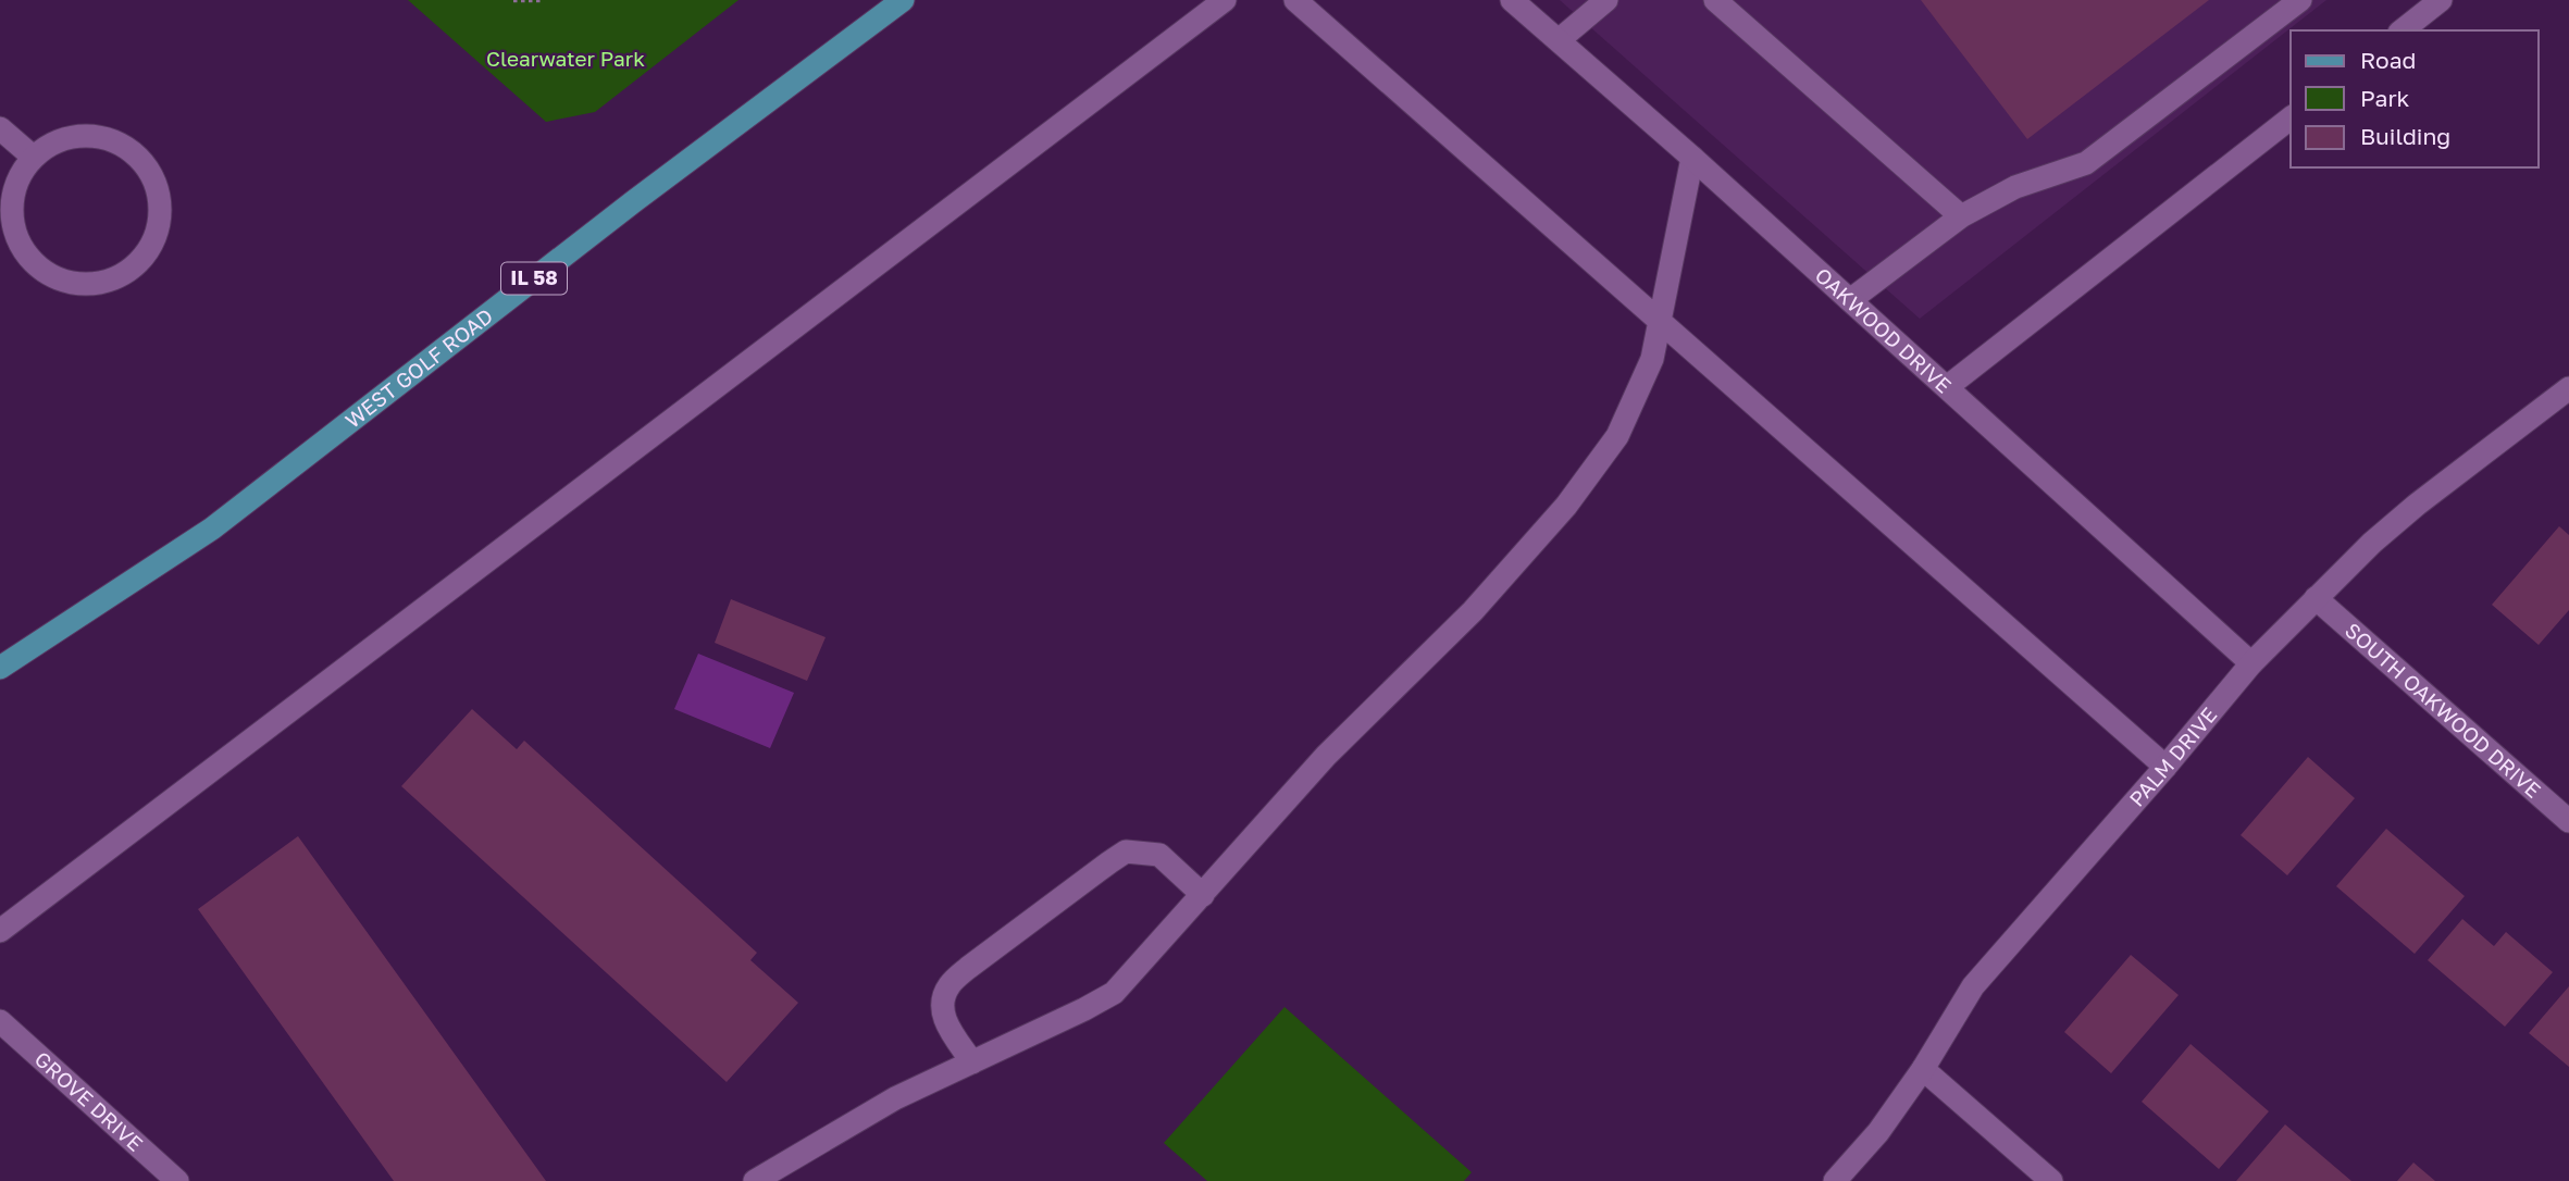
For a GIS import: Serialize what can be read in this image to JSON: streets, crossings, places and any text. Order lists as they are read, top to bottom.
{
  "streets": {
    "main road": ["IL 58", "WEST GOLF ROAD"],
    "street": [
      "OAKWOOD DRIVE",
      "SOUTH OAKWOOD DRIVE",
      "PALM DRIVE",
      "GROVE DRIVE"
    ]
  },
  "crossings": [
    ["OAKWOOD DRIVE", "PALM DRIVE"],
    ["SOUTH OAKWOOD DRIVE", "PALM DRIVE"]
  ],
  "parks": ["Clearwater Park"],
  "legend": ["Road", "Park", "Building"]
}
